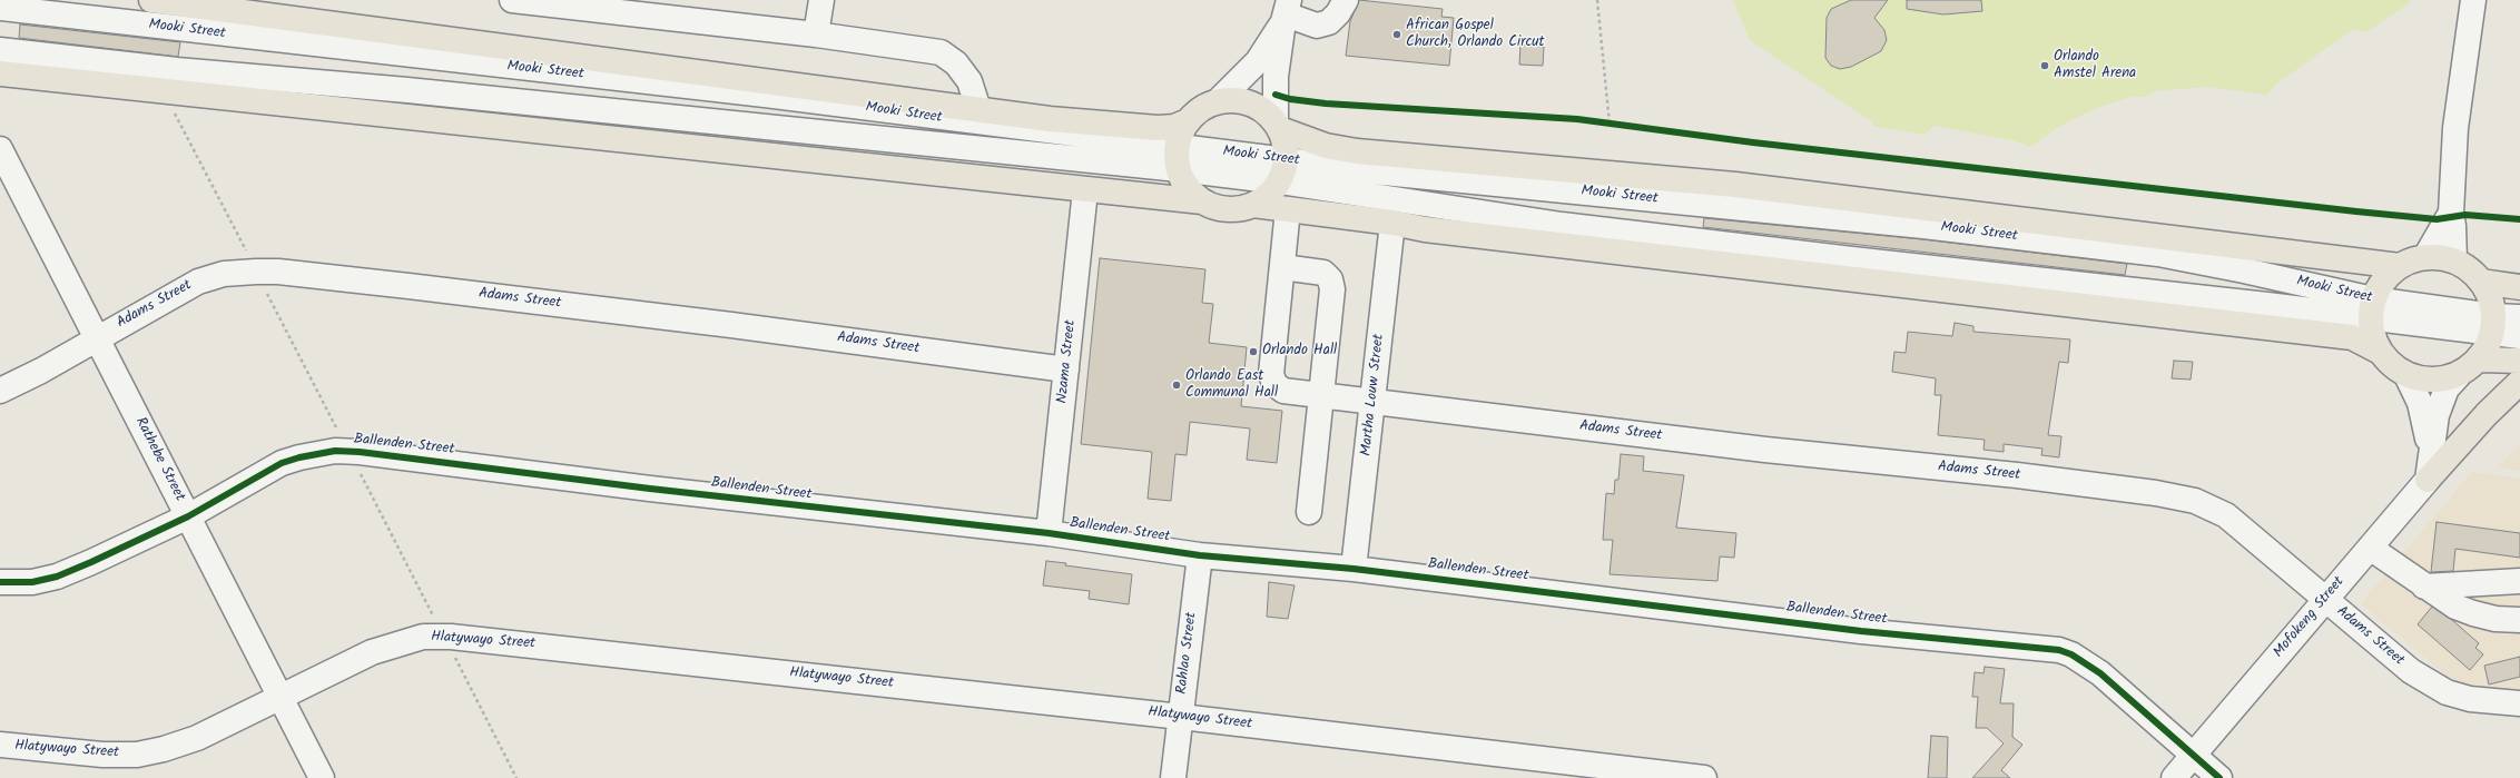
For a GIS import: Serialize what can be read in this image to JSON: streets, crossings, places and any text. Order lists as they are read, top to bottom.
{
  "streets": {
    "main road": ["Mooki Street"],
    "street": [
      "Adams Street",
      "Nzama Street",
      "Martha Louw Street",
      "Ballenden Street",
      "Rathebe Street",
      "Mofokeng Street",
      "Hlatywayo Street",
      "Rahlao Street"
    ]
  },
  "crossings": [
    ["Adams Street", "Nzama Street"],
    ["Adams Street", "Martha Louw Street"],
    ["Adams Street", "Rathebe Street"],
    ["Adams Street", "Mofokeng Street"],
    ["Nzama Street", "Ballenden Street"],
    ["Martha Louw Street", "Ballenden Street"],
    ["Ballenden Street", "Rathebe Street"],
    ["Ballenden Street", "Mofokeng Street"],
    ["Ballenden Street", "Rahlao Street"],
    ["Rathebe Street", "Hlatywayo Street"],
    ["Hlatywayo Street", "Rahlao Street"]
  ],
  "places": [
    "African Gospel Church, Orlando Circut",
    "Orlando Amstel Arena",
    "Orlando Hall",
    "Orlando East Communal Hall"
  ]
}
